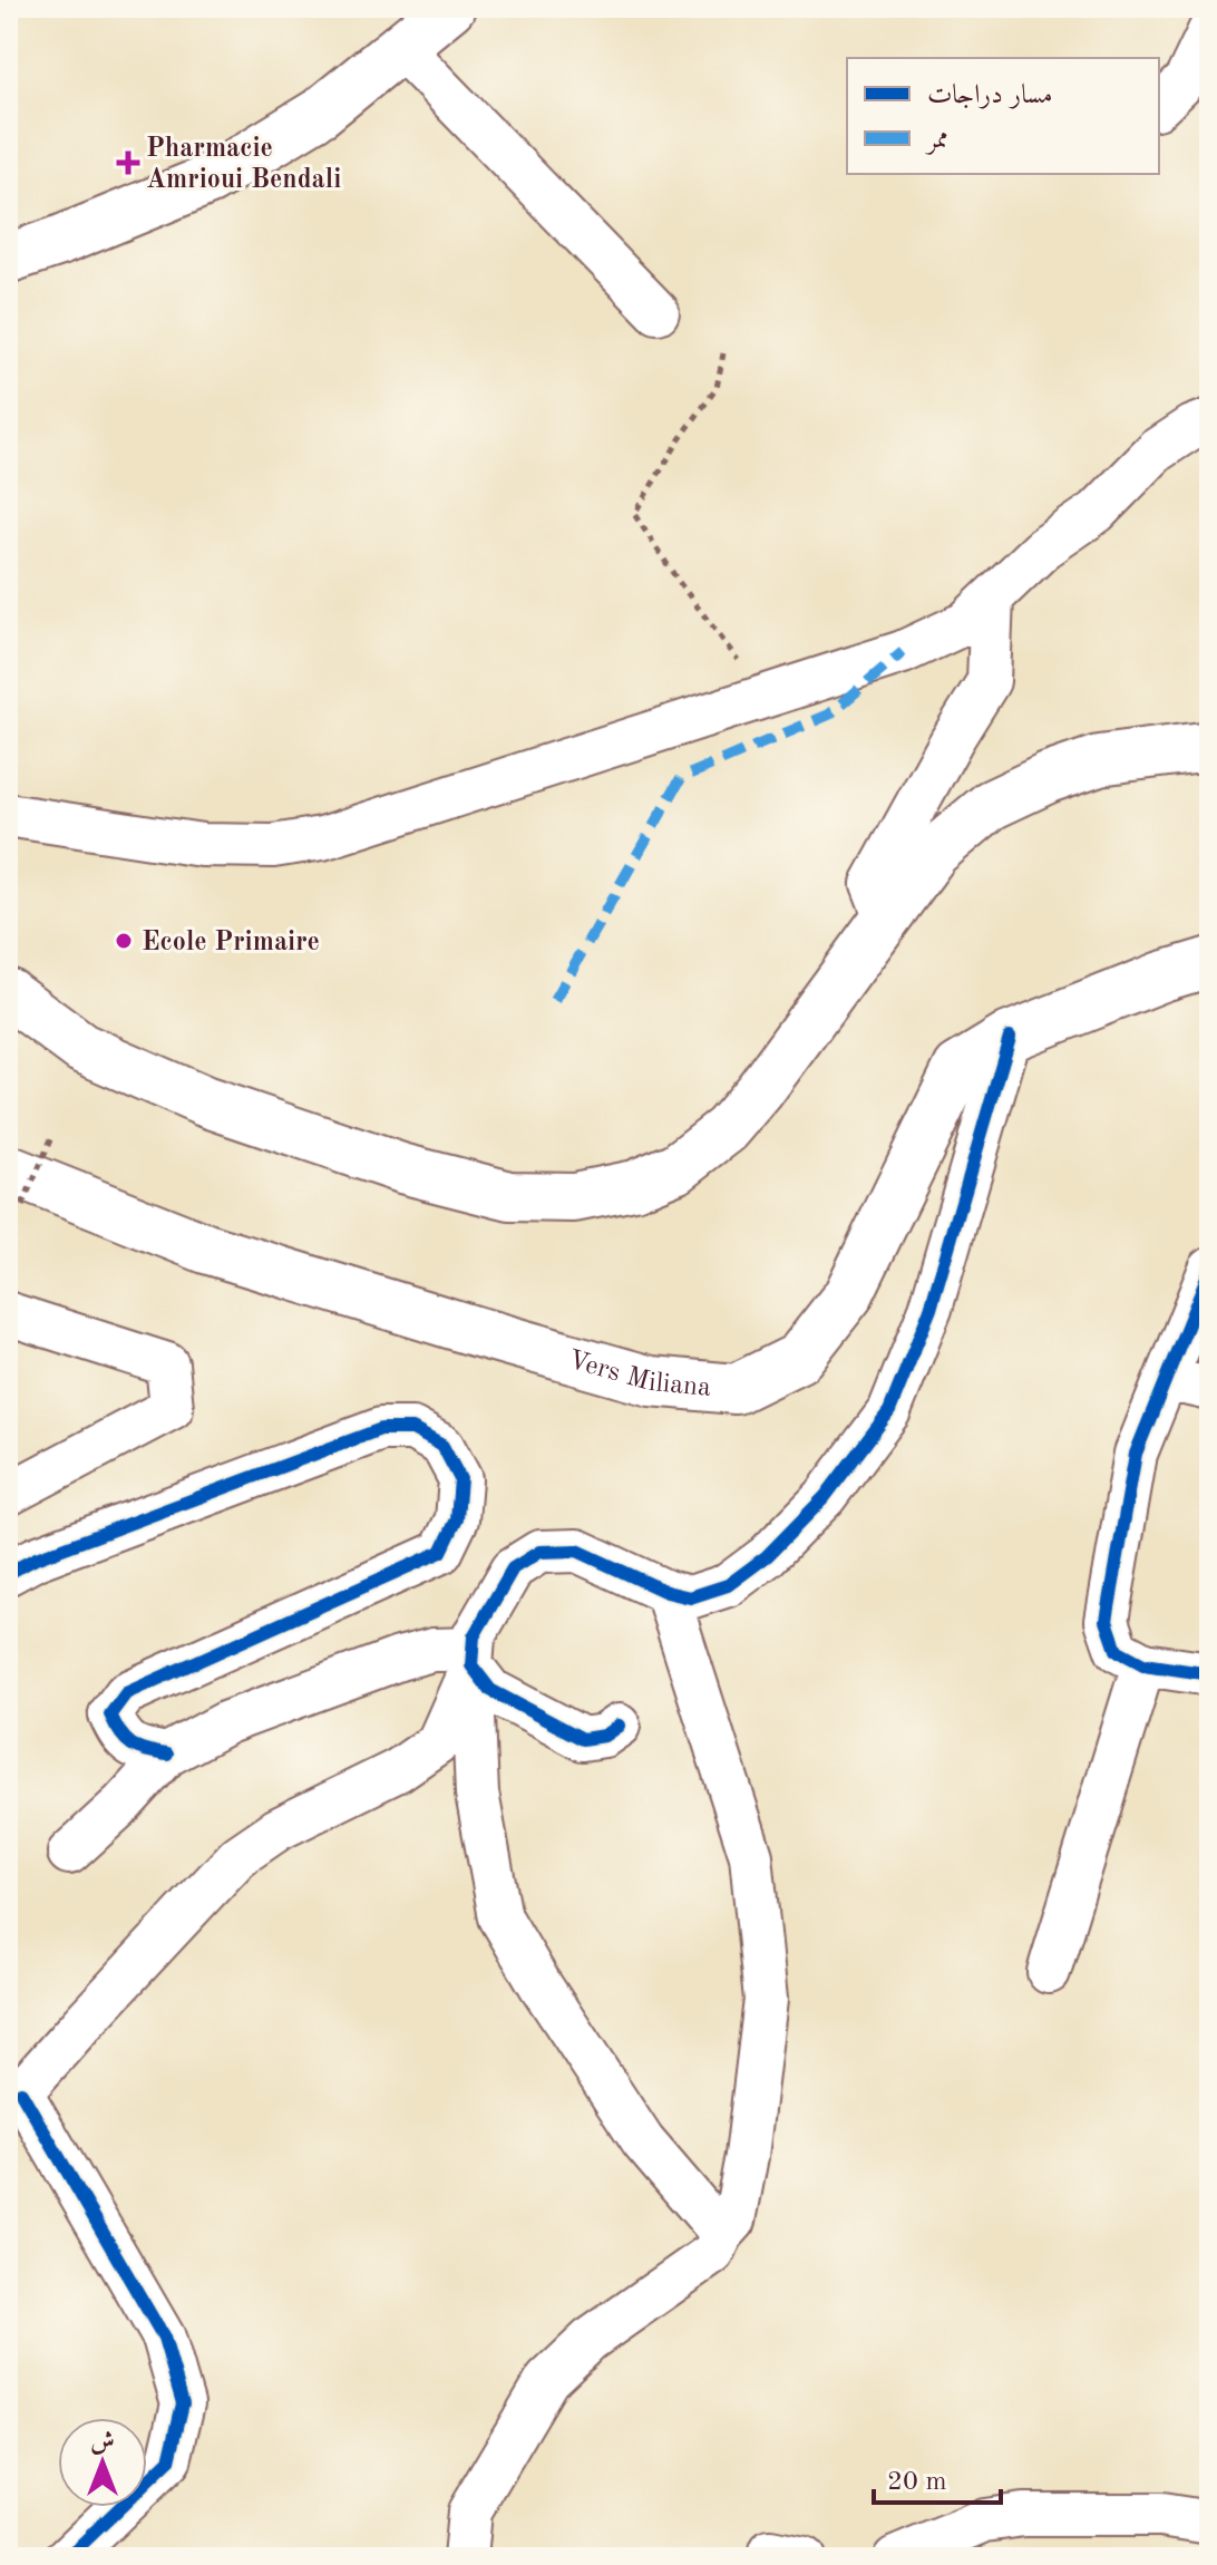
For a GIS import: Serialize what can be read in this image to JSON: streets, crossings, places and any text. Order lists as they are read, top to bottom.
{
  "streets": {
    "main road": ["Vers Miliana"]
  },
  "places": {
    "health": ["Pharmacie Amrioui Bendali"],
    "other": ["Ecole Primaire"]
  },
  "legend": ["مسار دراجات", "ممر"],
  "scale_bar": "20 m",
  "north": "top"
}
